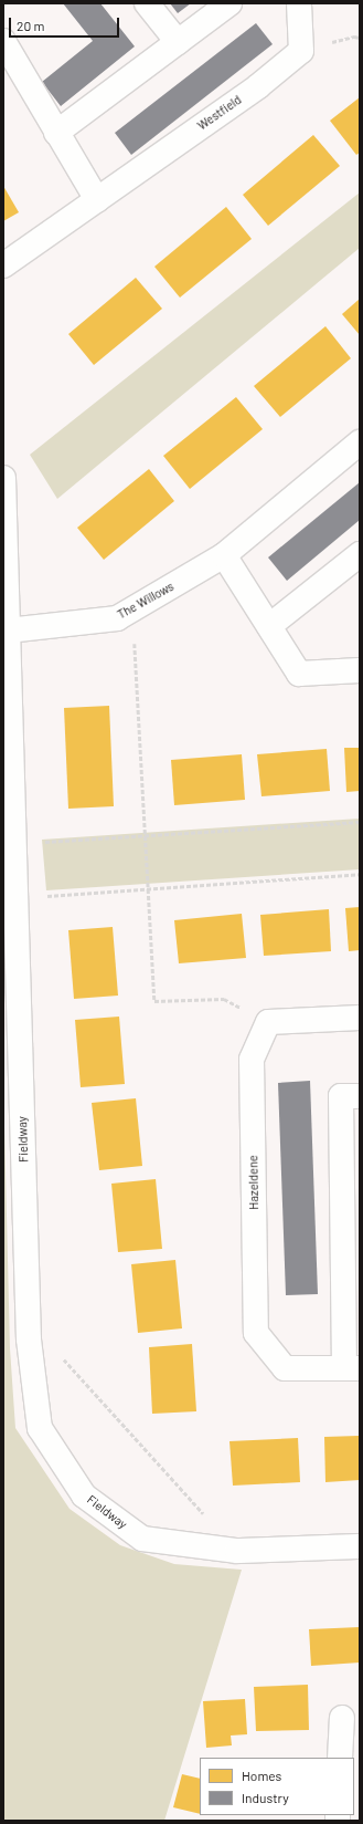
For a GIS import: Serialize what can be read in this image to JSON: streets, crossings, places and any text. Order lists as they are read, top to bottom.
{
  "streets": {
    "street": [
      "Westfield",
      "The Willows",
      "Fieldway",
      "Hazeldene"
    ]
  },
  "crossings": [
    ["The Willows", "Fieldway"]
  ],
  "legend": ["Homes", "Industry"],
  "scale_bar": "20 m"
}
